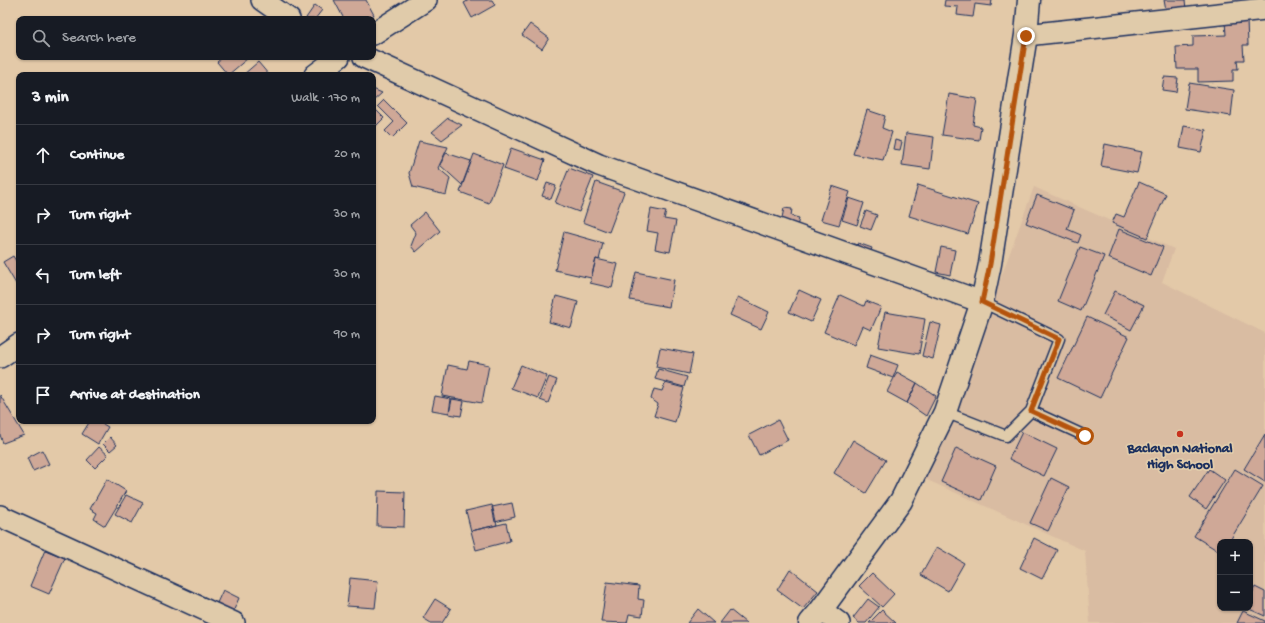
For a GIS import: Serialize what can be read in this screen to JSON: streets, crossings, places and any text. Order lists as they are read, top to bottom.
{
  "places": ["Baclayon National High School"],
  "page": {
    "search": "Search here",
    "heading": ["3 min", "Walk · 170 m"],
    "list": [
      ["Continue", "20 m"],
      ["Turn right", "30 m"],
      ["Turn left", "30 m"],
      ["Turn right", "90 m"],
      "Arrive at destination"
    ],
    "map_buttons": ["+", "−"]
  }
}
